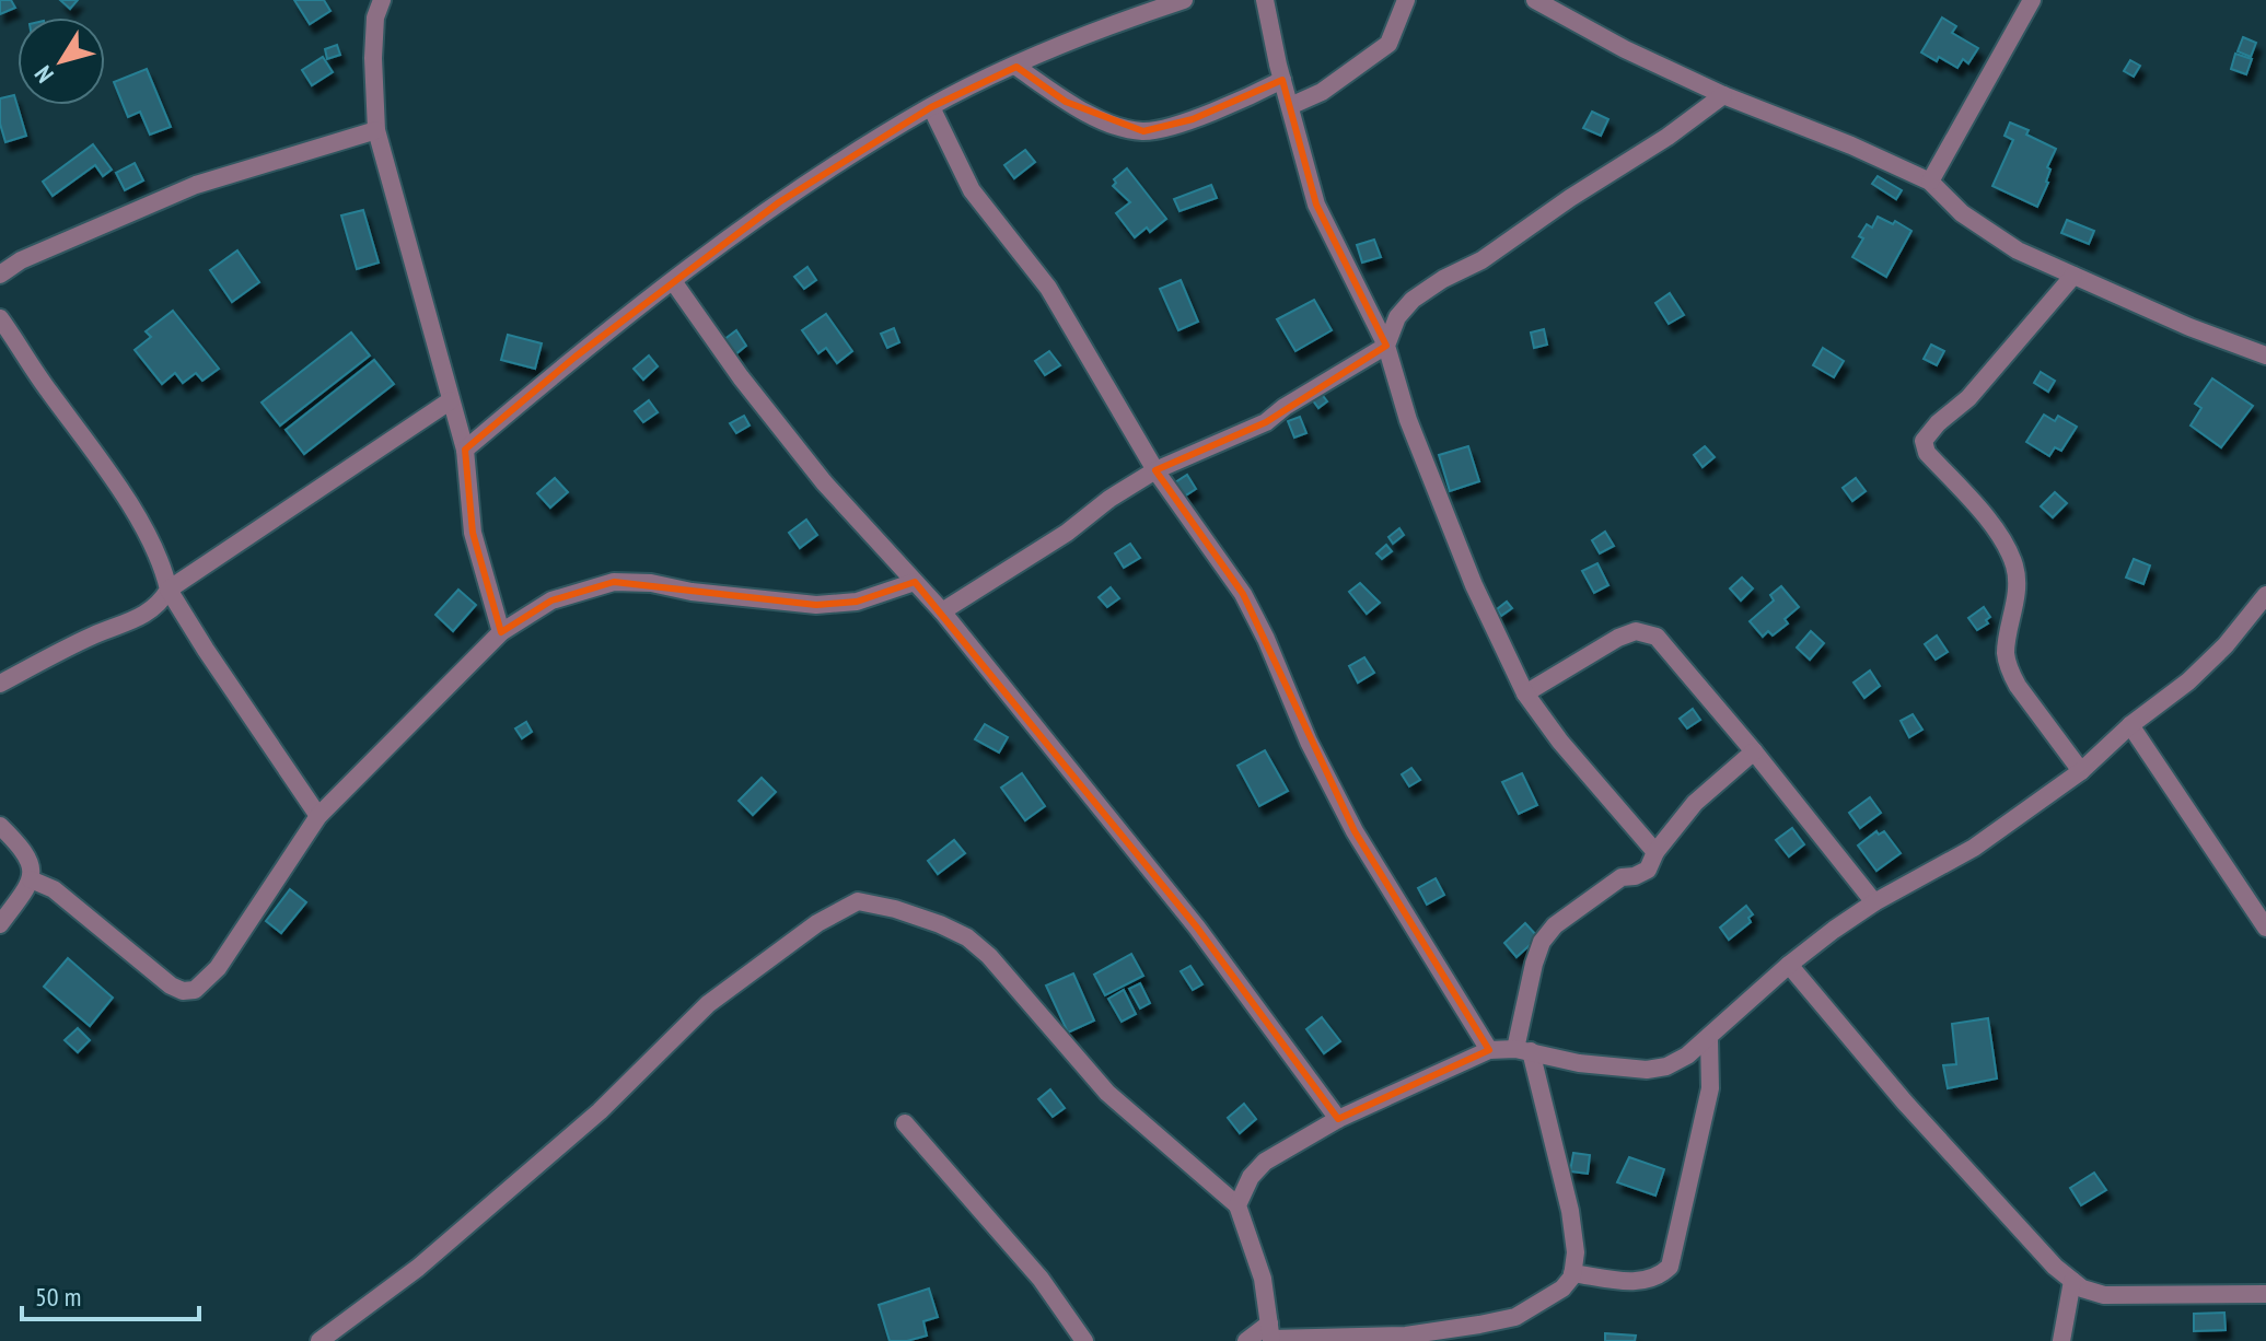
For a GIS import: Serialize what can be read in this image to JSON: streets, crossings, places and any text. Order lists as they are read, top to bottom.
{
  "scale_bar": "50 m",
  "north": "bottom left"
}
